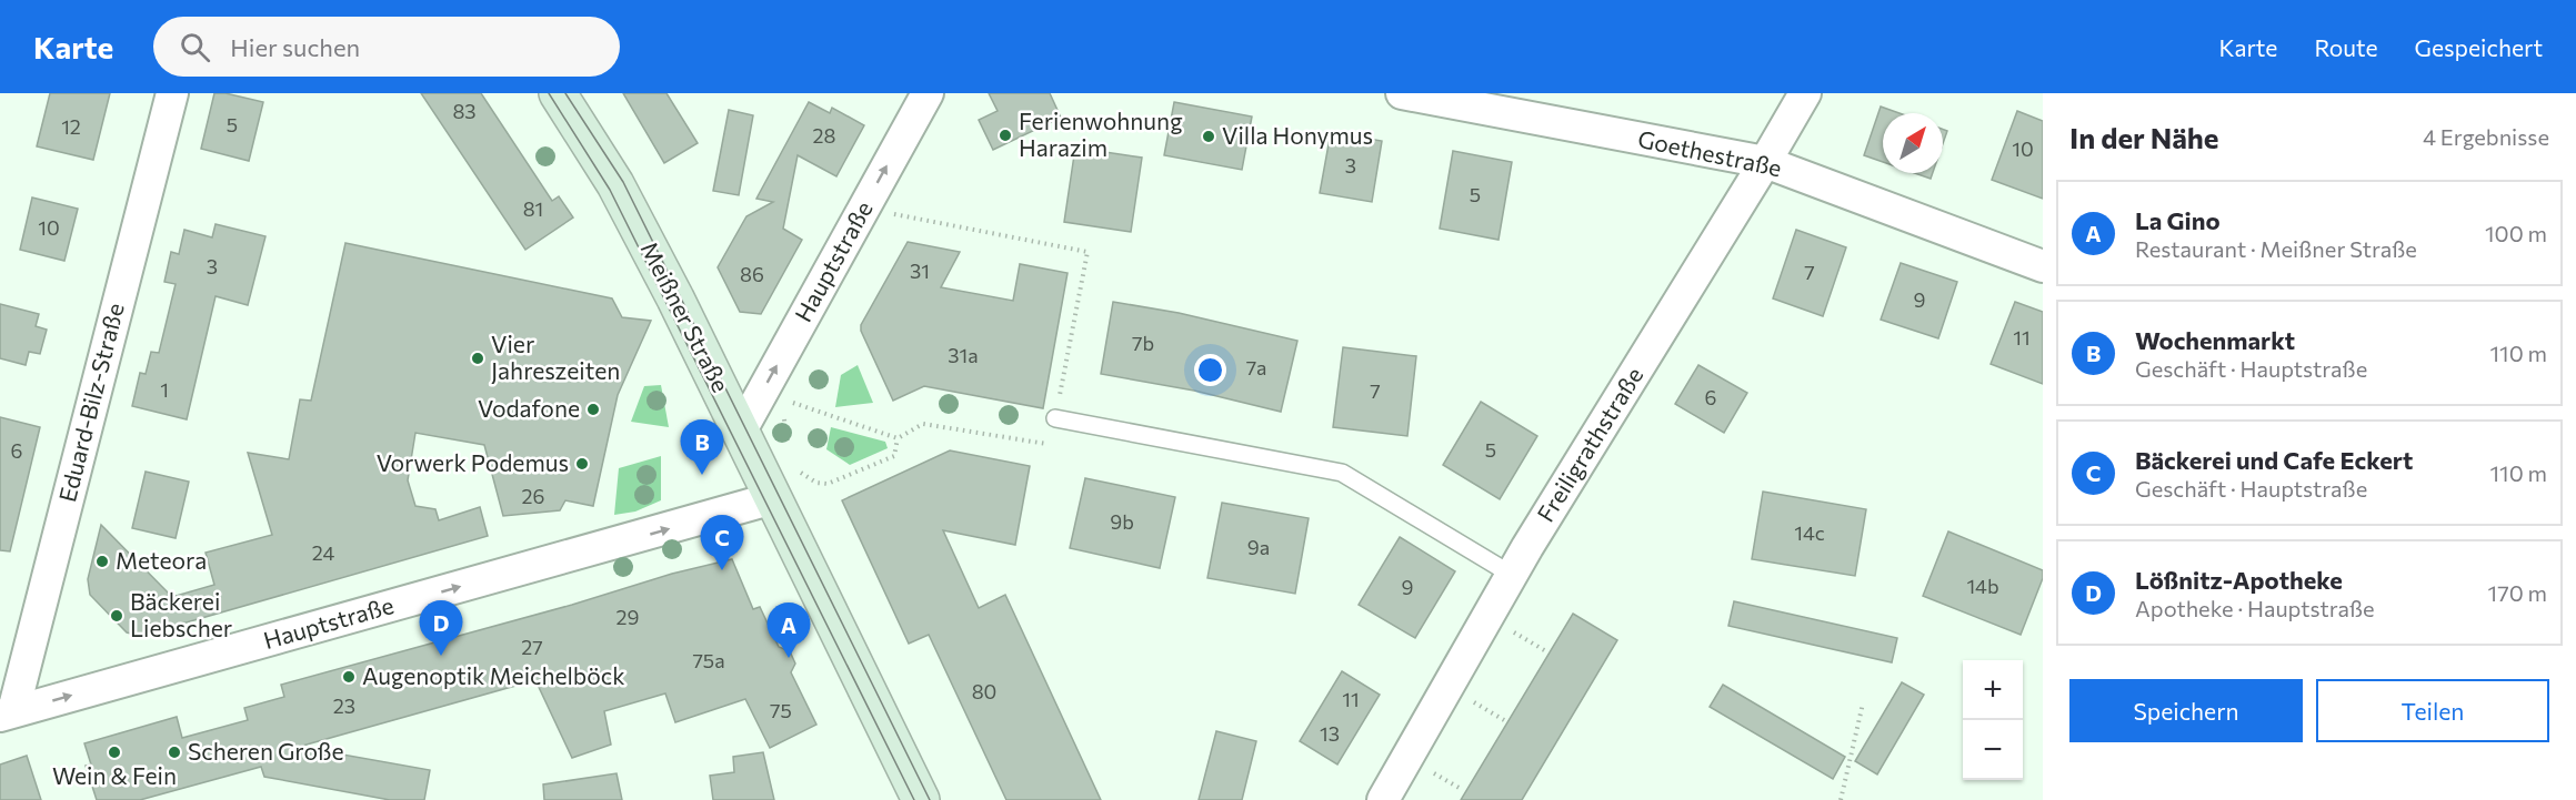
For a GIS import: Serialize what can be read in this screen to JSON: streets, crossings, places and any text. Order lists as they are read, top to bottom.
{
  "streets": {
    "main road": ["Meißner Straße"],
    "street": [
      "Goethestraße",
      "Hauptstraße",
      "Eduard-Bilz-Straße",
      "Freiligrathstraße"
    ]
  },
  "crossings": [
    ["Goethestraße", "Freiligrathstraße"],
    ["Hauptstraße", "Meißner Straße"],
    ["Hauptstraße", "Eduard-Bilz-Straße"]
  ],
  "one_way": ["Hauptstraße"],
  "places": [
    "Ferienwohnung Harazim",
    "Villa Honymus",
    "Vier Jahreszeiten",
    "Vodafone",
    "Vorwerk Podemus",
    "Meteora",
    "Bäckerei Liebscher",
    "Augenoptik Meichelböck",
    "Wein & Fein",
    "Scheren Große"
  ],
  "house_numbers": [
    "83",
    "5",
    "12",
    "28",
    "10",
    "3",
    "5",
    "81",
    "10",
    "3",
    "31",
    "7",
    "86",
    "9",
    "11",
    "7b",
    "31a",
    "7a",
    "1",
    "7",
    "6",
    "5",
    "6",
    "26",
    "9b",
    "14c",
    "9a",
    "24",
    "14b",
    "9",
    "29",
    "27",
    "75a",
    "80",
    "11",
    "23",
    "75",
    "13"
  ],
  "north": "top right",
  "page": {
    "header": "Karte",
    "search": "Hier suchen",
    "nav": ["Karte", "Route", "Gespeichert"],
    "heading": ["In der Nähe", "4 Ergebnisse"],
    "list": [
      {
        "mark": "A",
        "name": "La Gino",
        "note": "Restaurant · Meißner Straße",
        "value": "100 m"
      },
      {
        "mark": "B",
        "name": "Wochenmarkt",
        "note": "Geschäft · Hauptstraße",
        "value": "110 m"
      },
      {
        "mark": "C",
        "name": "Bäckerei und Cafe Eckert",
        "note": "Geschäft · Hauptstraße",
        "value": "110 m"
      },
      {
        "mark": "D",
        "name": "Lößnitz-Apotheke",
        "note": "Apotheke · Hauptstraße",
        "value": "170 m"
      }
    ],
    "pins": [
      "B",
      "C",
      "D",
      "A"
    ],
    "buttons": ["Speichern", "Teilen"],
    "map_buttons": ["+", "−"]
  }
}
